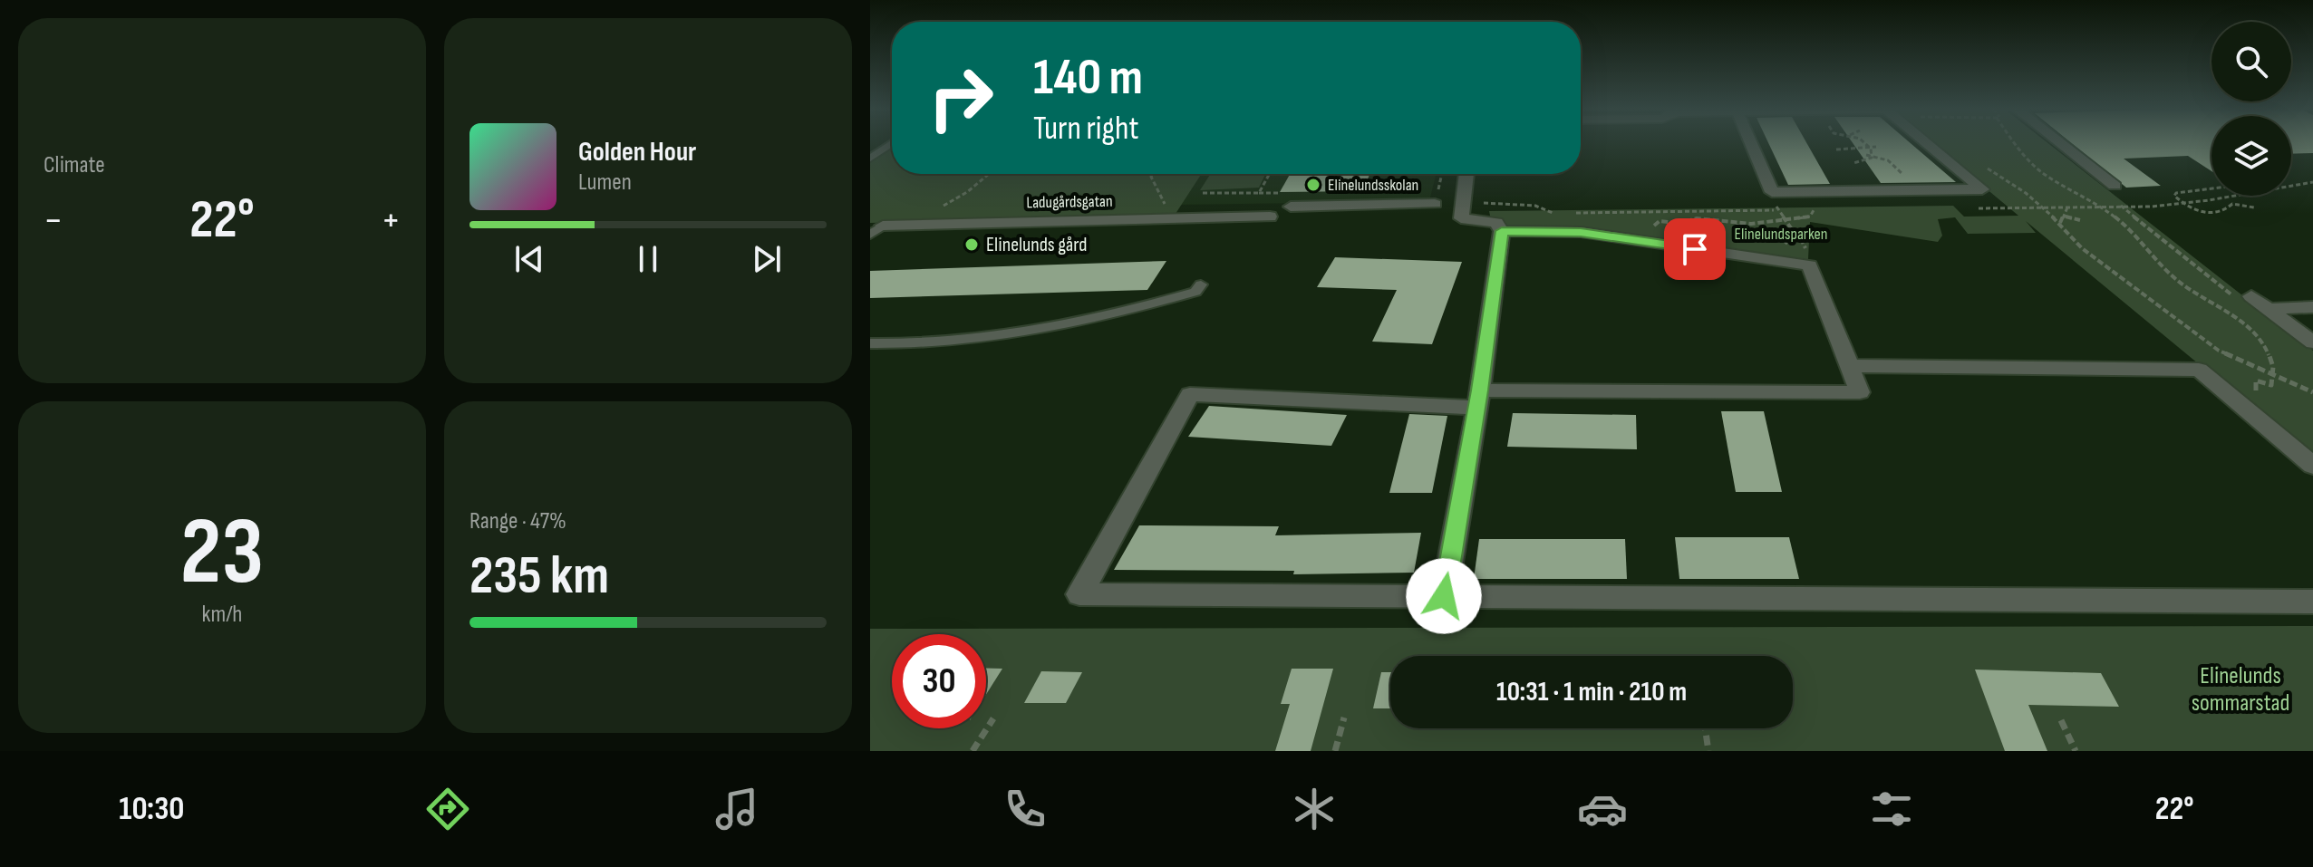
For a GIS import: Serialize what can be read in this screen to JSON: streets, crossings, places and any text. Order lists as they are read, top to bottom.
{
  "streets": {
    "street": ["Ladugårdsgatan"]
  },
  "parks": ["Elinelundsparken", "Elinelunds sommarstad"],
  "places": ["Elinelundsskolan", "Elinelunds gård"],
  "page": {
    "tile": [
      "Climate",
      ["23", "km/h"],
      ["Range · 47%", "235 km"]
    ],
    "turn": ["140 m", "Turn right"],
    "song": ["Golden Hour", "Lumen"],
    "heat": ["−", "22°", "+"],
    "limit": "30",
    "trip": "10:31 · 1 min · 210 m",
    "tabs": ["10:30", "22°"]
  }
}
